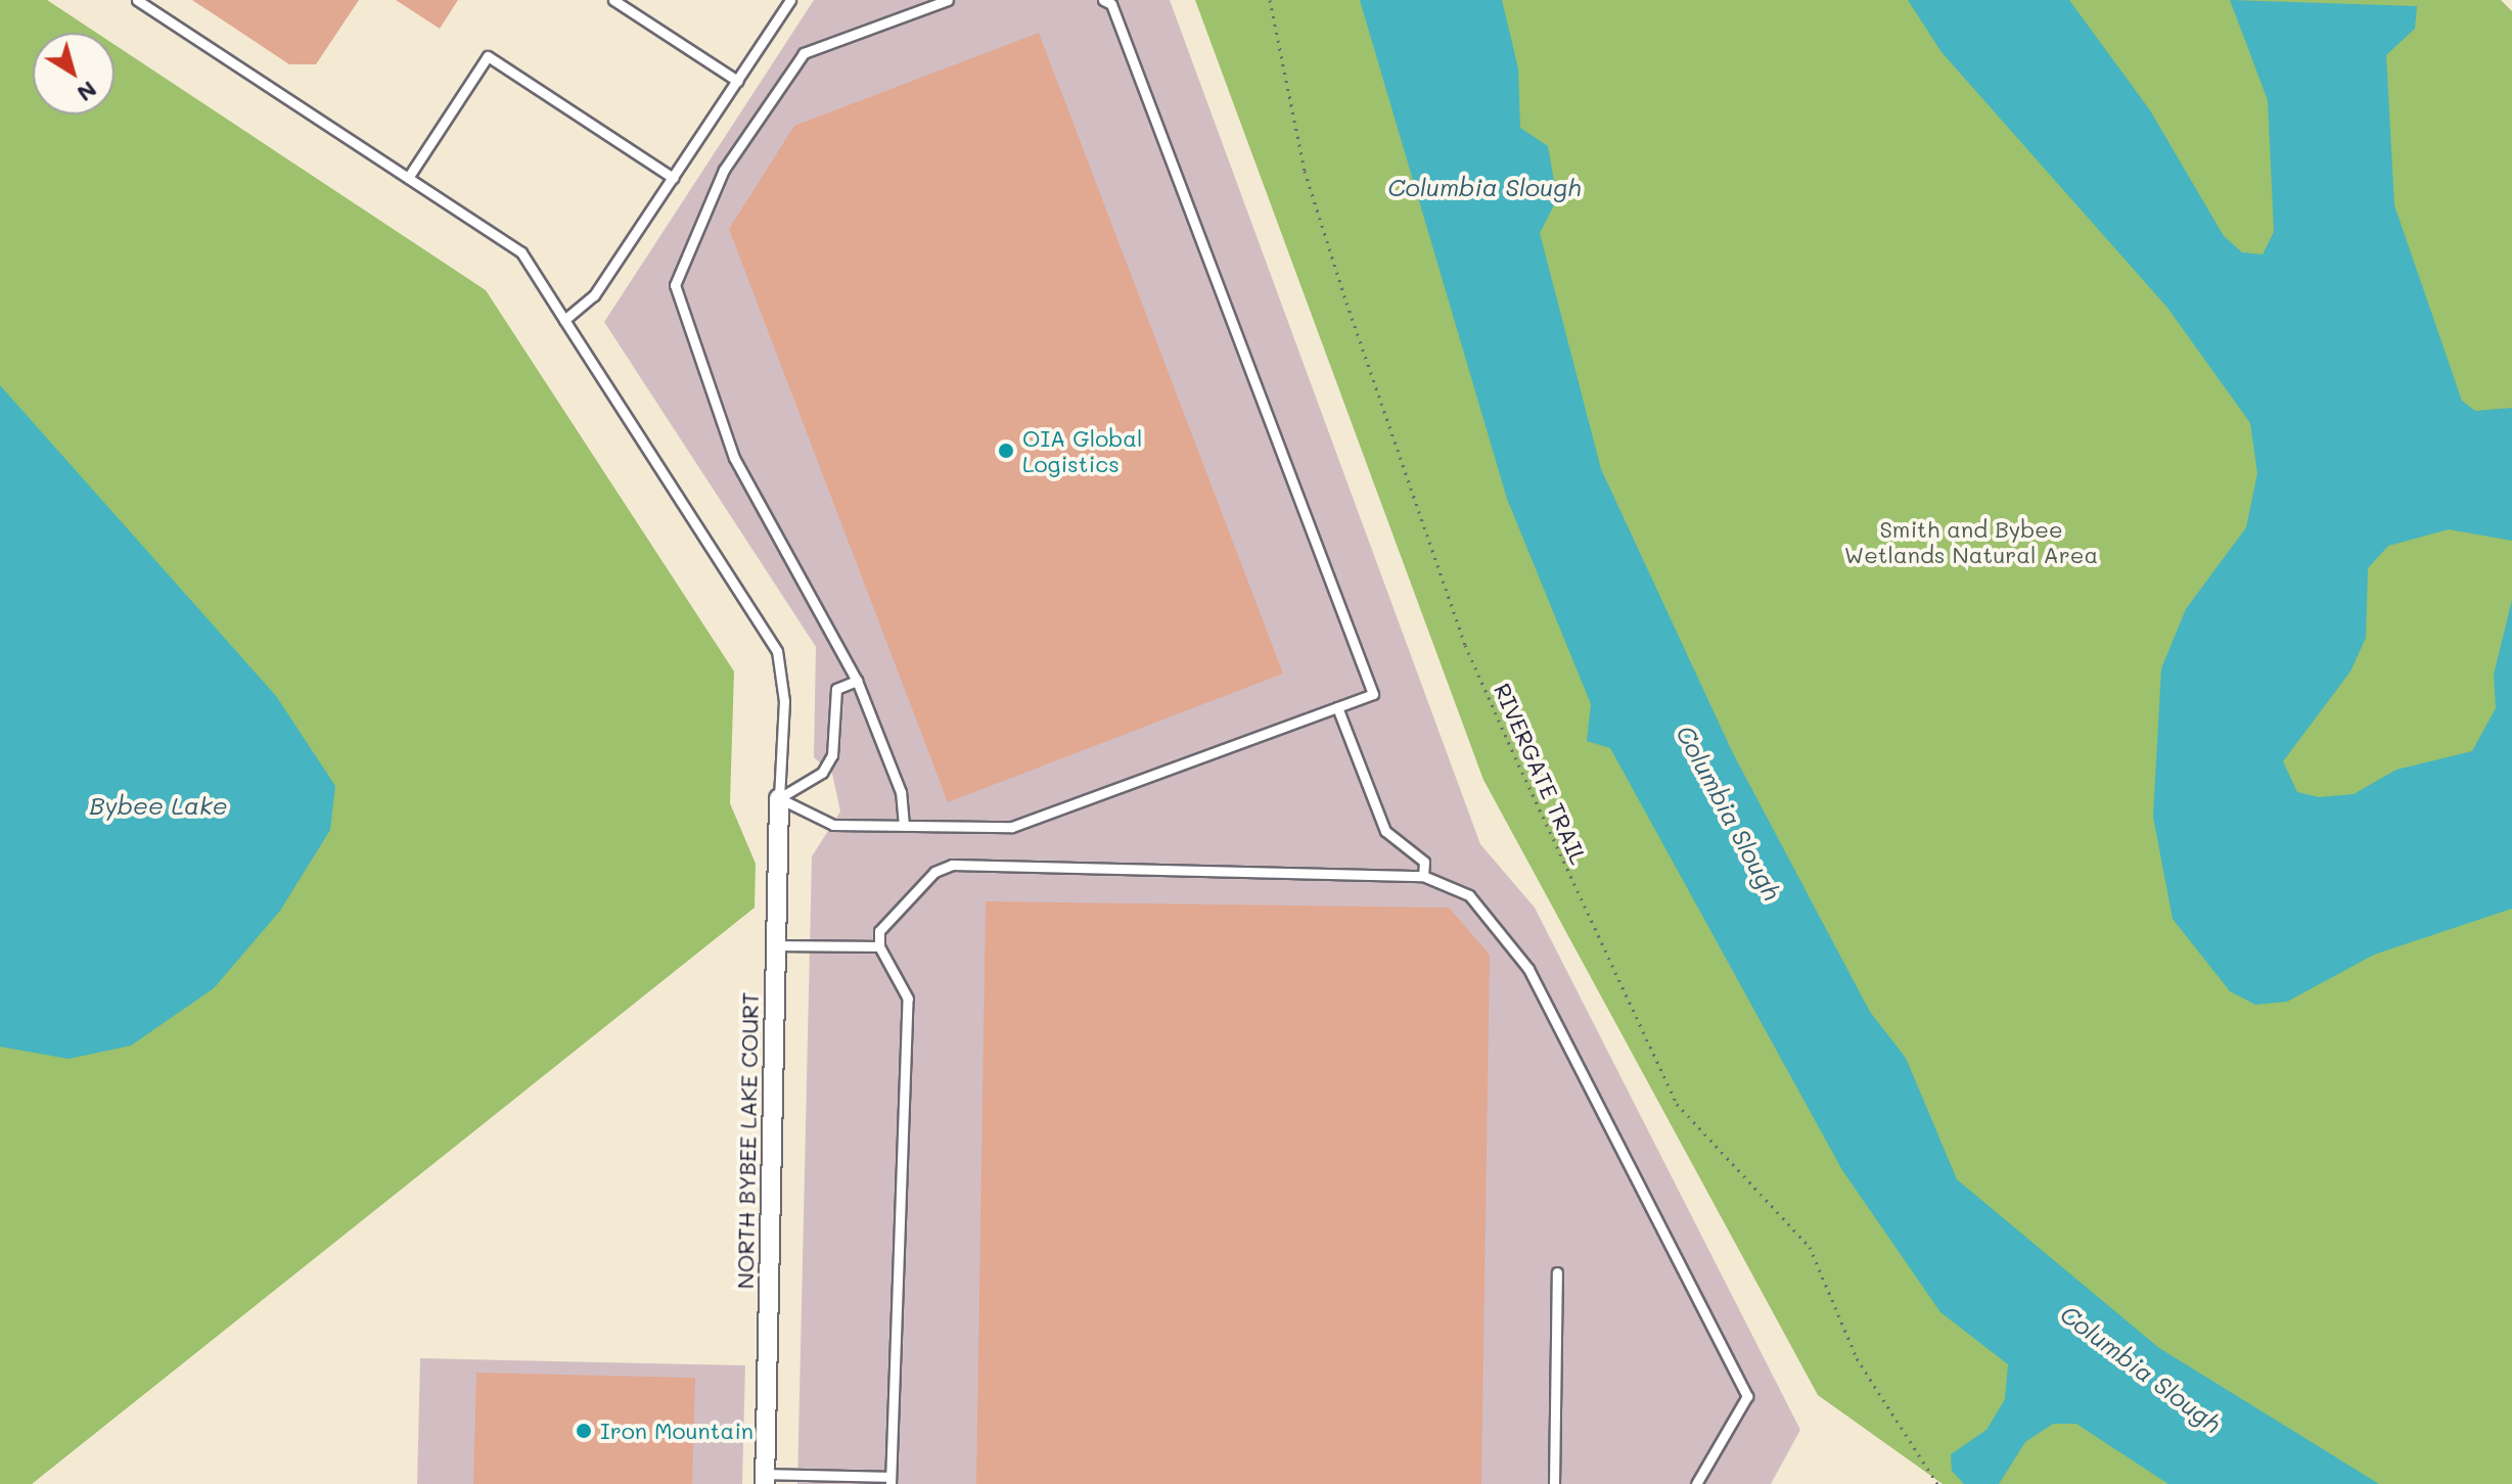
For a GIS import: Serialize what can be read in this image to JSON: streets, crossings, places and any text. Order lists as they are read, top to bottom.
{
  "streets": {
    "street": ["NORTH BYBEE LAKE COURT"],
    "path": ["RIVERGATE TRAIL"]
  },
  "water": ["Columbia Slough", "Bybee Lake"],
  "parks": ["Smith and Bybee Wetlands Natural Area"],
  "places": ["OIA Global Logistics", "Iron Mountain"],
  "north": "bottom right"
}
